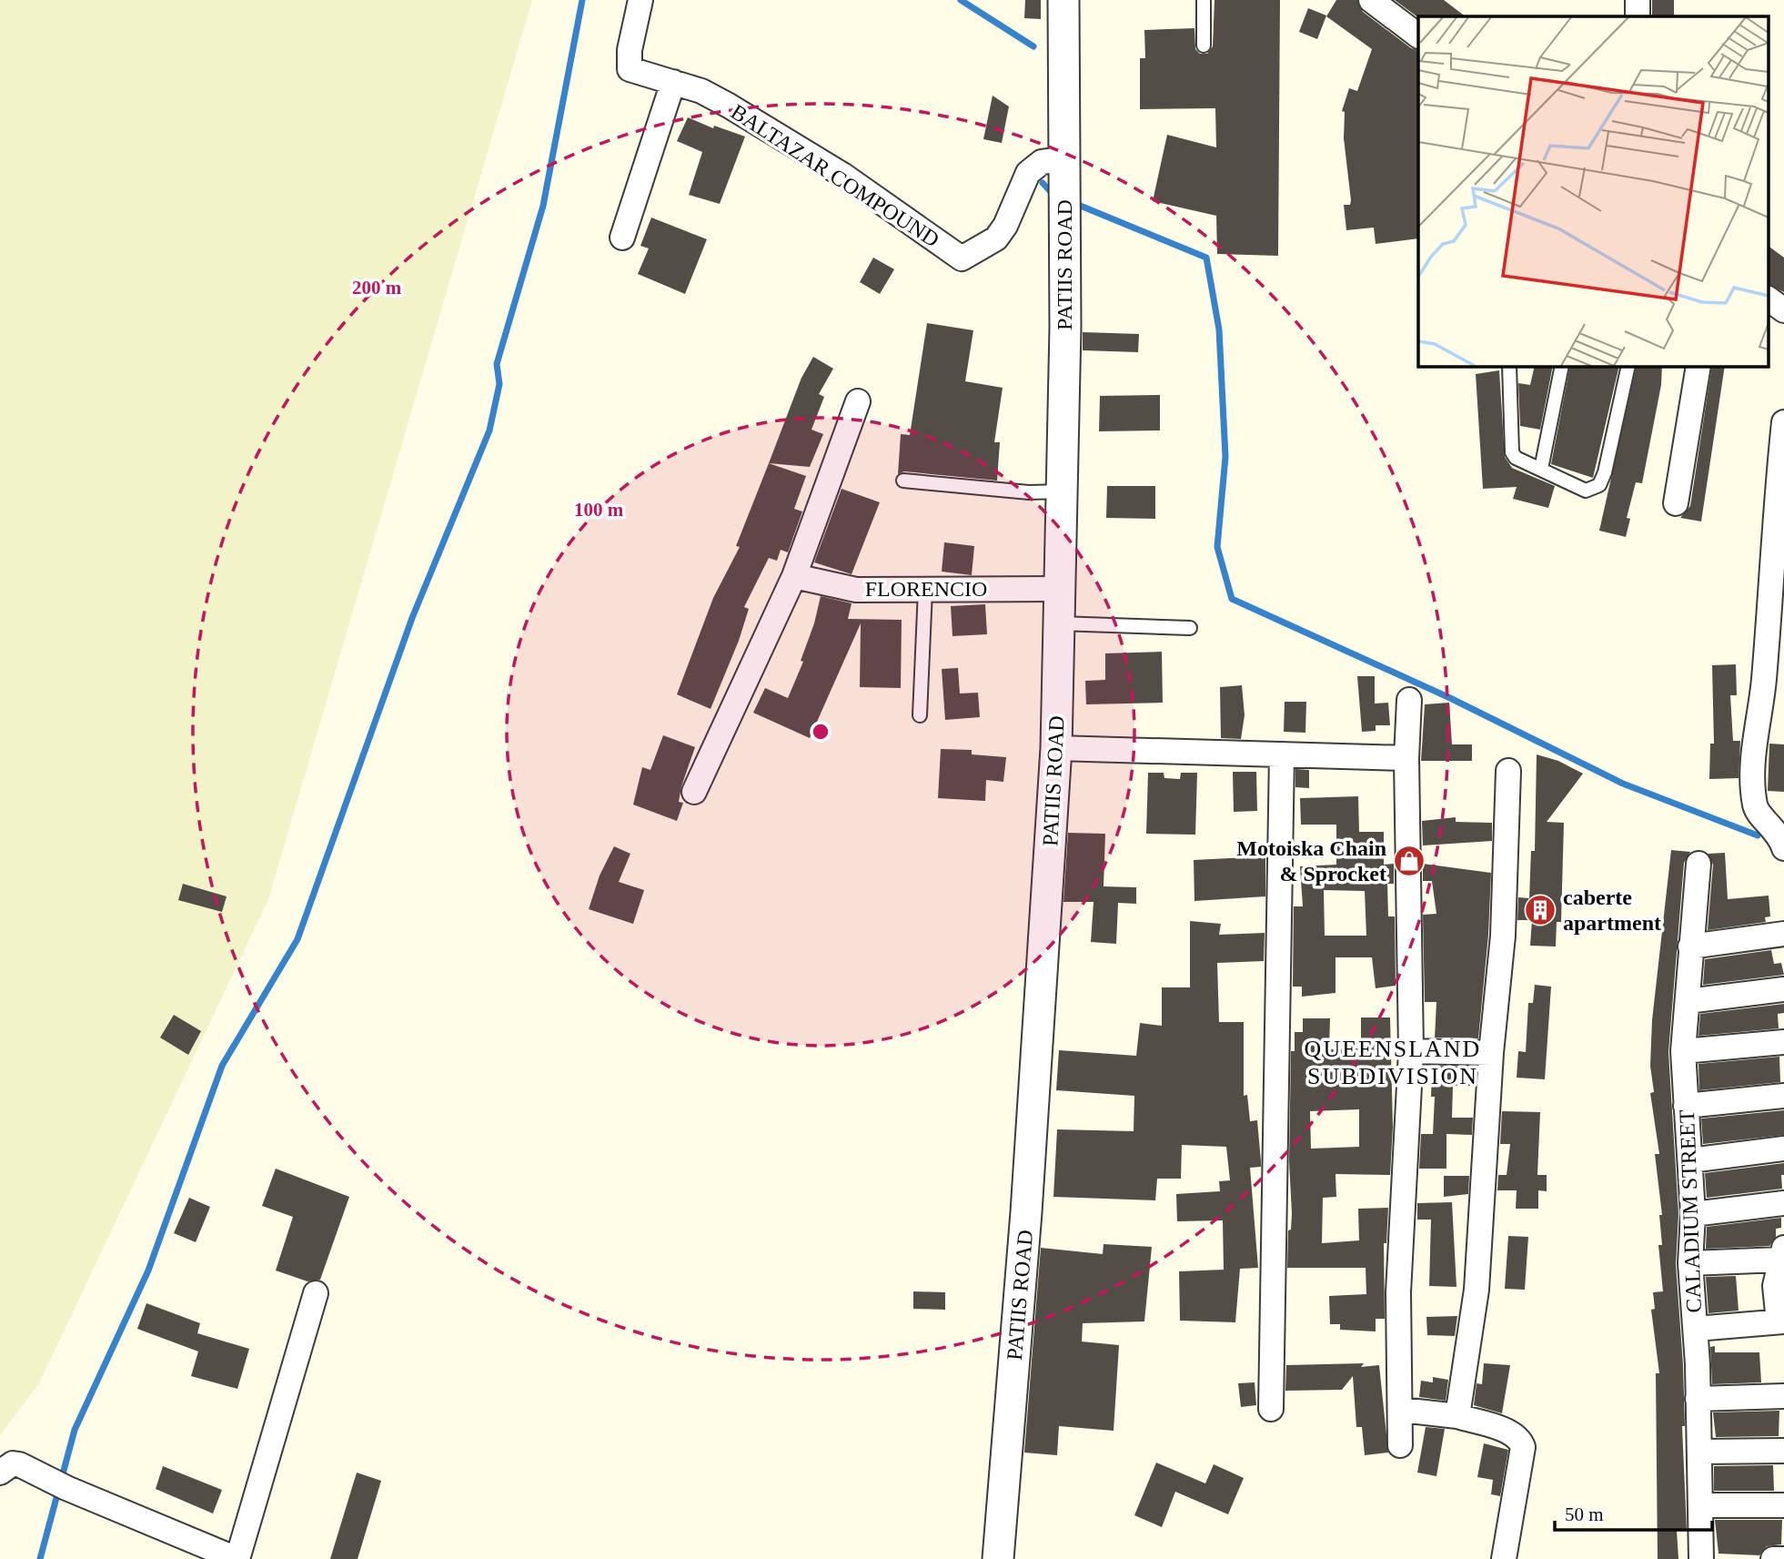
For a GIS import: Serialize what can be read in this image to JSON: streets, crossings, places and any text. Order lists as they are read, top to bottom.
{
  "streets": {
    "street": [
      "BALTAZAR COMPOUND",
      "PATIIS ROAD",
      "FLORENCIO",
      "CALADIUM STREET"
    ]
  },
  "crossings": [
    ["BALTAZAR COMPOUND", "PATIIS ROAD"],
    ["PATIIS ROAD", "FLORENCIO"]
  ],
  "districts": ["QUEENSLAND SUBDIVISION"],
  "places": {
    "shop": ["Motoiska Chain & Sprocket"],
    "building": ["caberte apartment"]
  },
  "scale_bar": "50 m",
  "rings": ["200 m", "100 m"]
}
